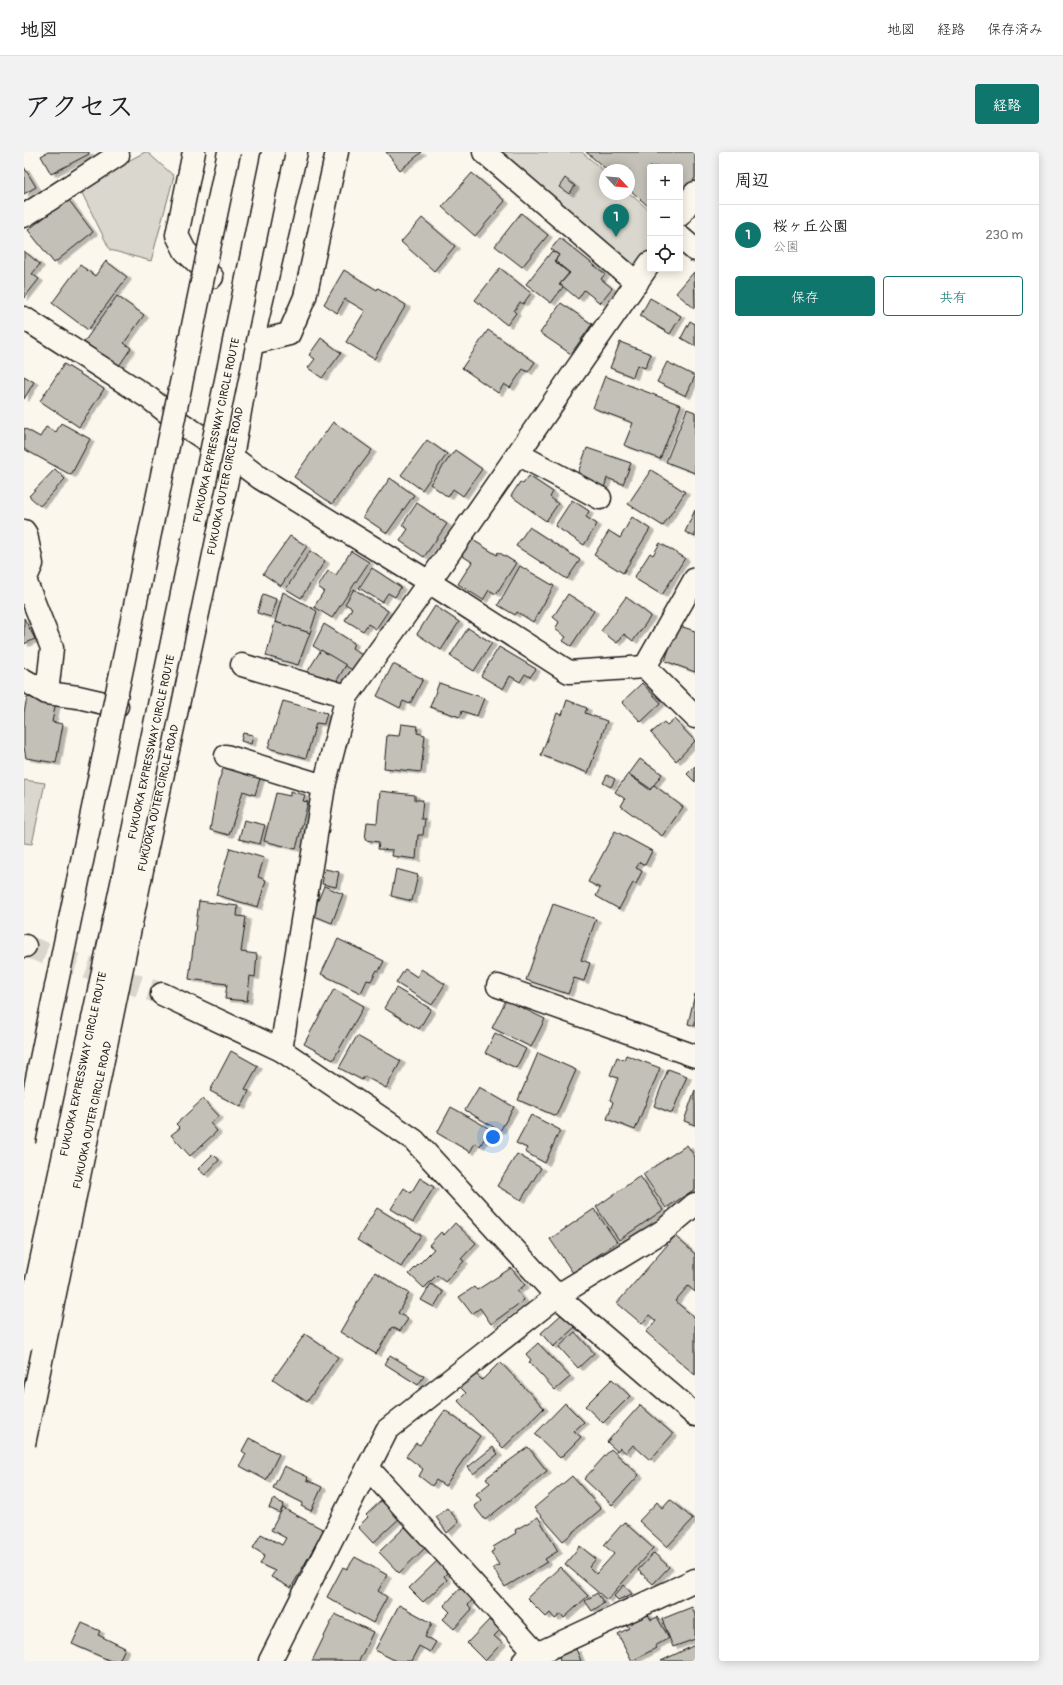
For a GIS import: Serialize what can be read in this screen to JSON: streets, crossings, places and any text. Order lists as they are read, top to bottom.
{
  "streets": {
    "main road": ["FUKUOKA EXPRESSWAY CIRCLE ROUTE", "FUKUOKA OUTER CIRCLE ROAD"]
  },
  "north": "bottom right",
  "page": {
    "header": "地図",
    "nav": ["地図", "経路", "保存済み"],
    "title": "アクセス",
    "buttons": [
      "経路",
      ["保存", "共有"]
    ],
    "heading": "周辺",
    "map_buttons": ["+", "−"],
    "pins": "1",
    "list": [
      {
        "mark": "1",
        "name": "桜ヶ丘公園",
        "note": "公園",
        "value": "230 m"
      }
    ]
  }
}
